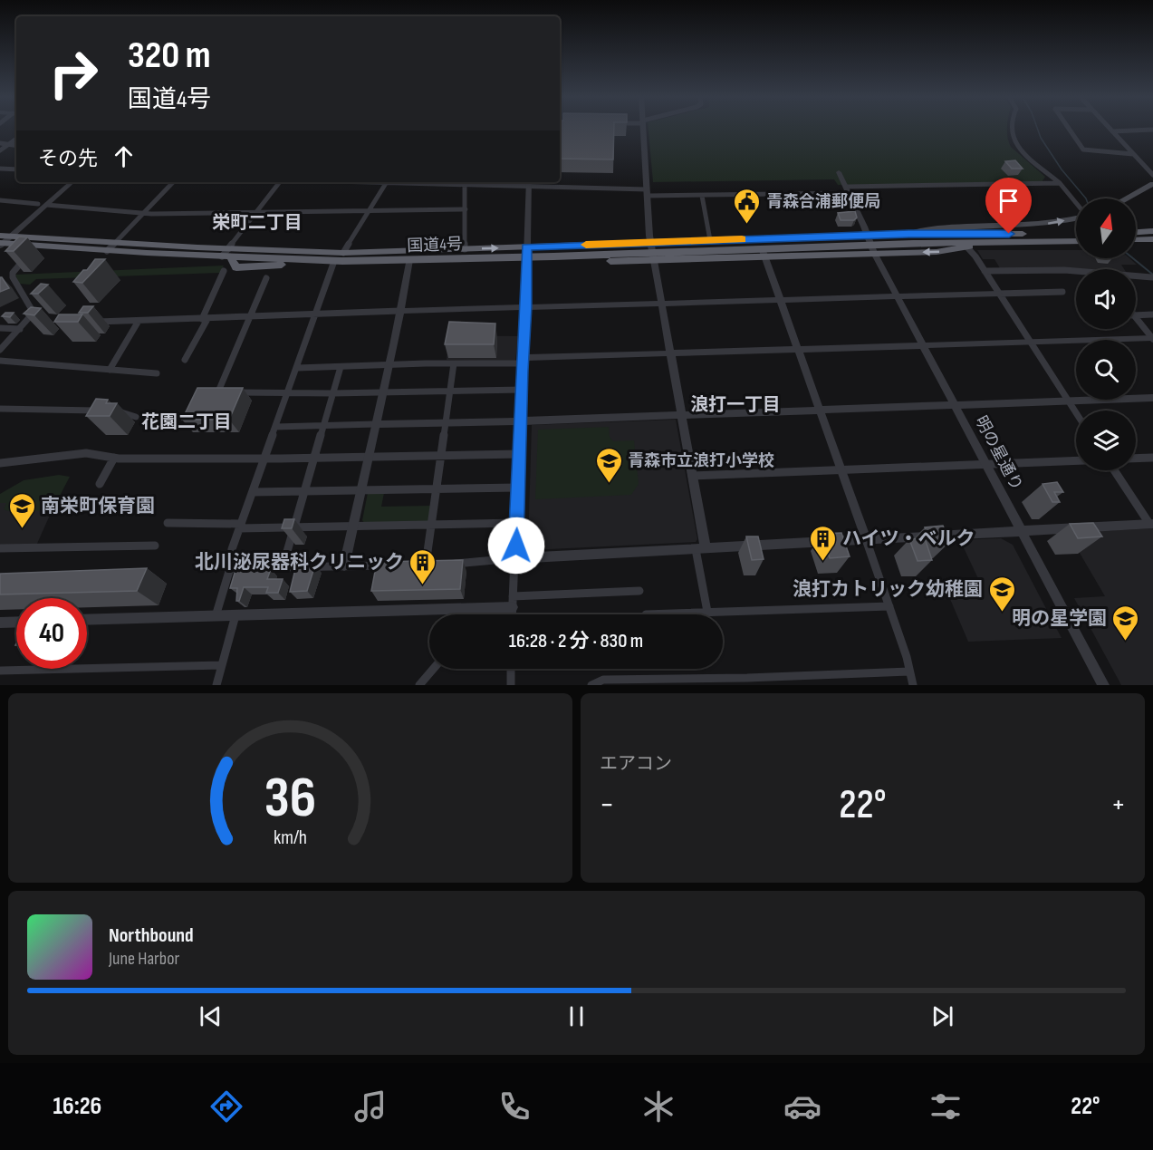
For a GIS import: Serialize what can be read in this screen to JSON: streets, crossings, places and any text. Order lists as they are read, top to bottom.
{
  "streets": {
    "highway": ["国道4号"],
    "street": ["明の星通り"]
  },
  "crossings": [
    ["国道4号", "明の星通り"]
  ],
  "districts": ["栄町二丁目", "浪打一丁目", "花園二丁目"],
  "places": {
    "public building": ["青森合浦郵便局"],
    "school or university": [
      "青森市立浪打小学校",
      "南栄町保育園",
      "浪打カトリック幼稚園",
      "明の星学園"
    ],
    "building": ["ハイツ・ベルク", "北川泌尿器科クリニック"]
  },
  "north": "top",
  "page": {
    "turn": ["320 m", "国道4号"],
    "then": "その先",
    "limit": "40",
    "trip": "16:28 · 2 分 · 830 m",
    "tile": "エアコン",
    "heat": ["−", "22°", "+"],
    "song": ["Northbound", "June Harbor"],
    "tabs": ["16:26", "22°"],
    "gauge": ["36", "km/h"]
  }
}
